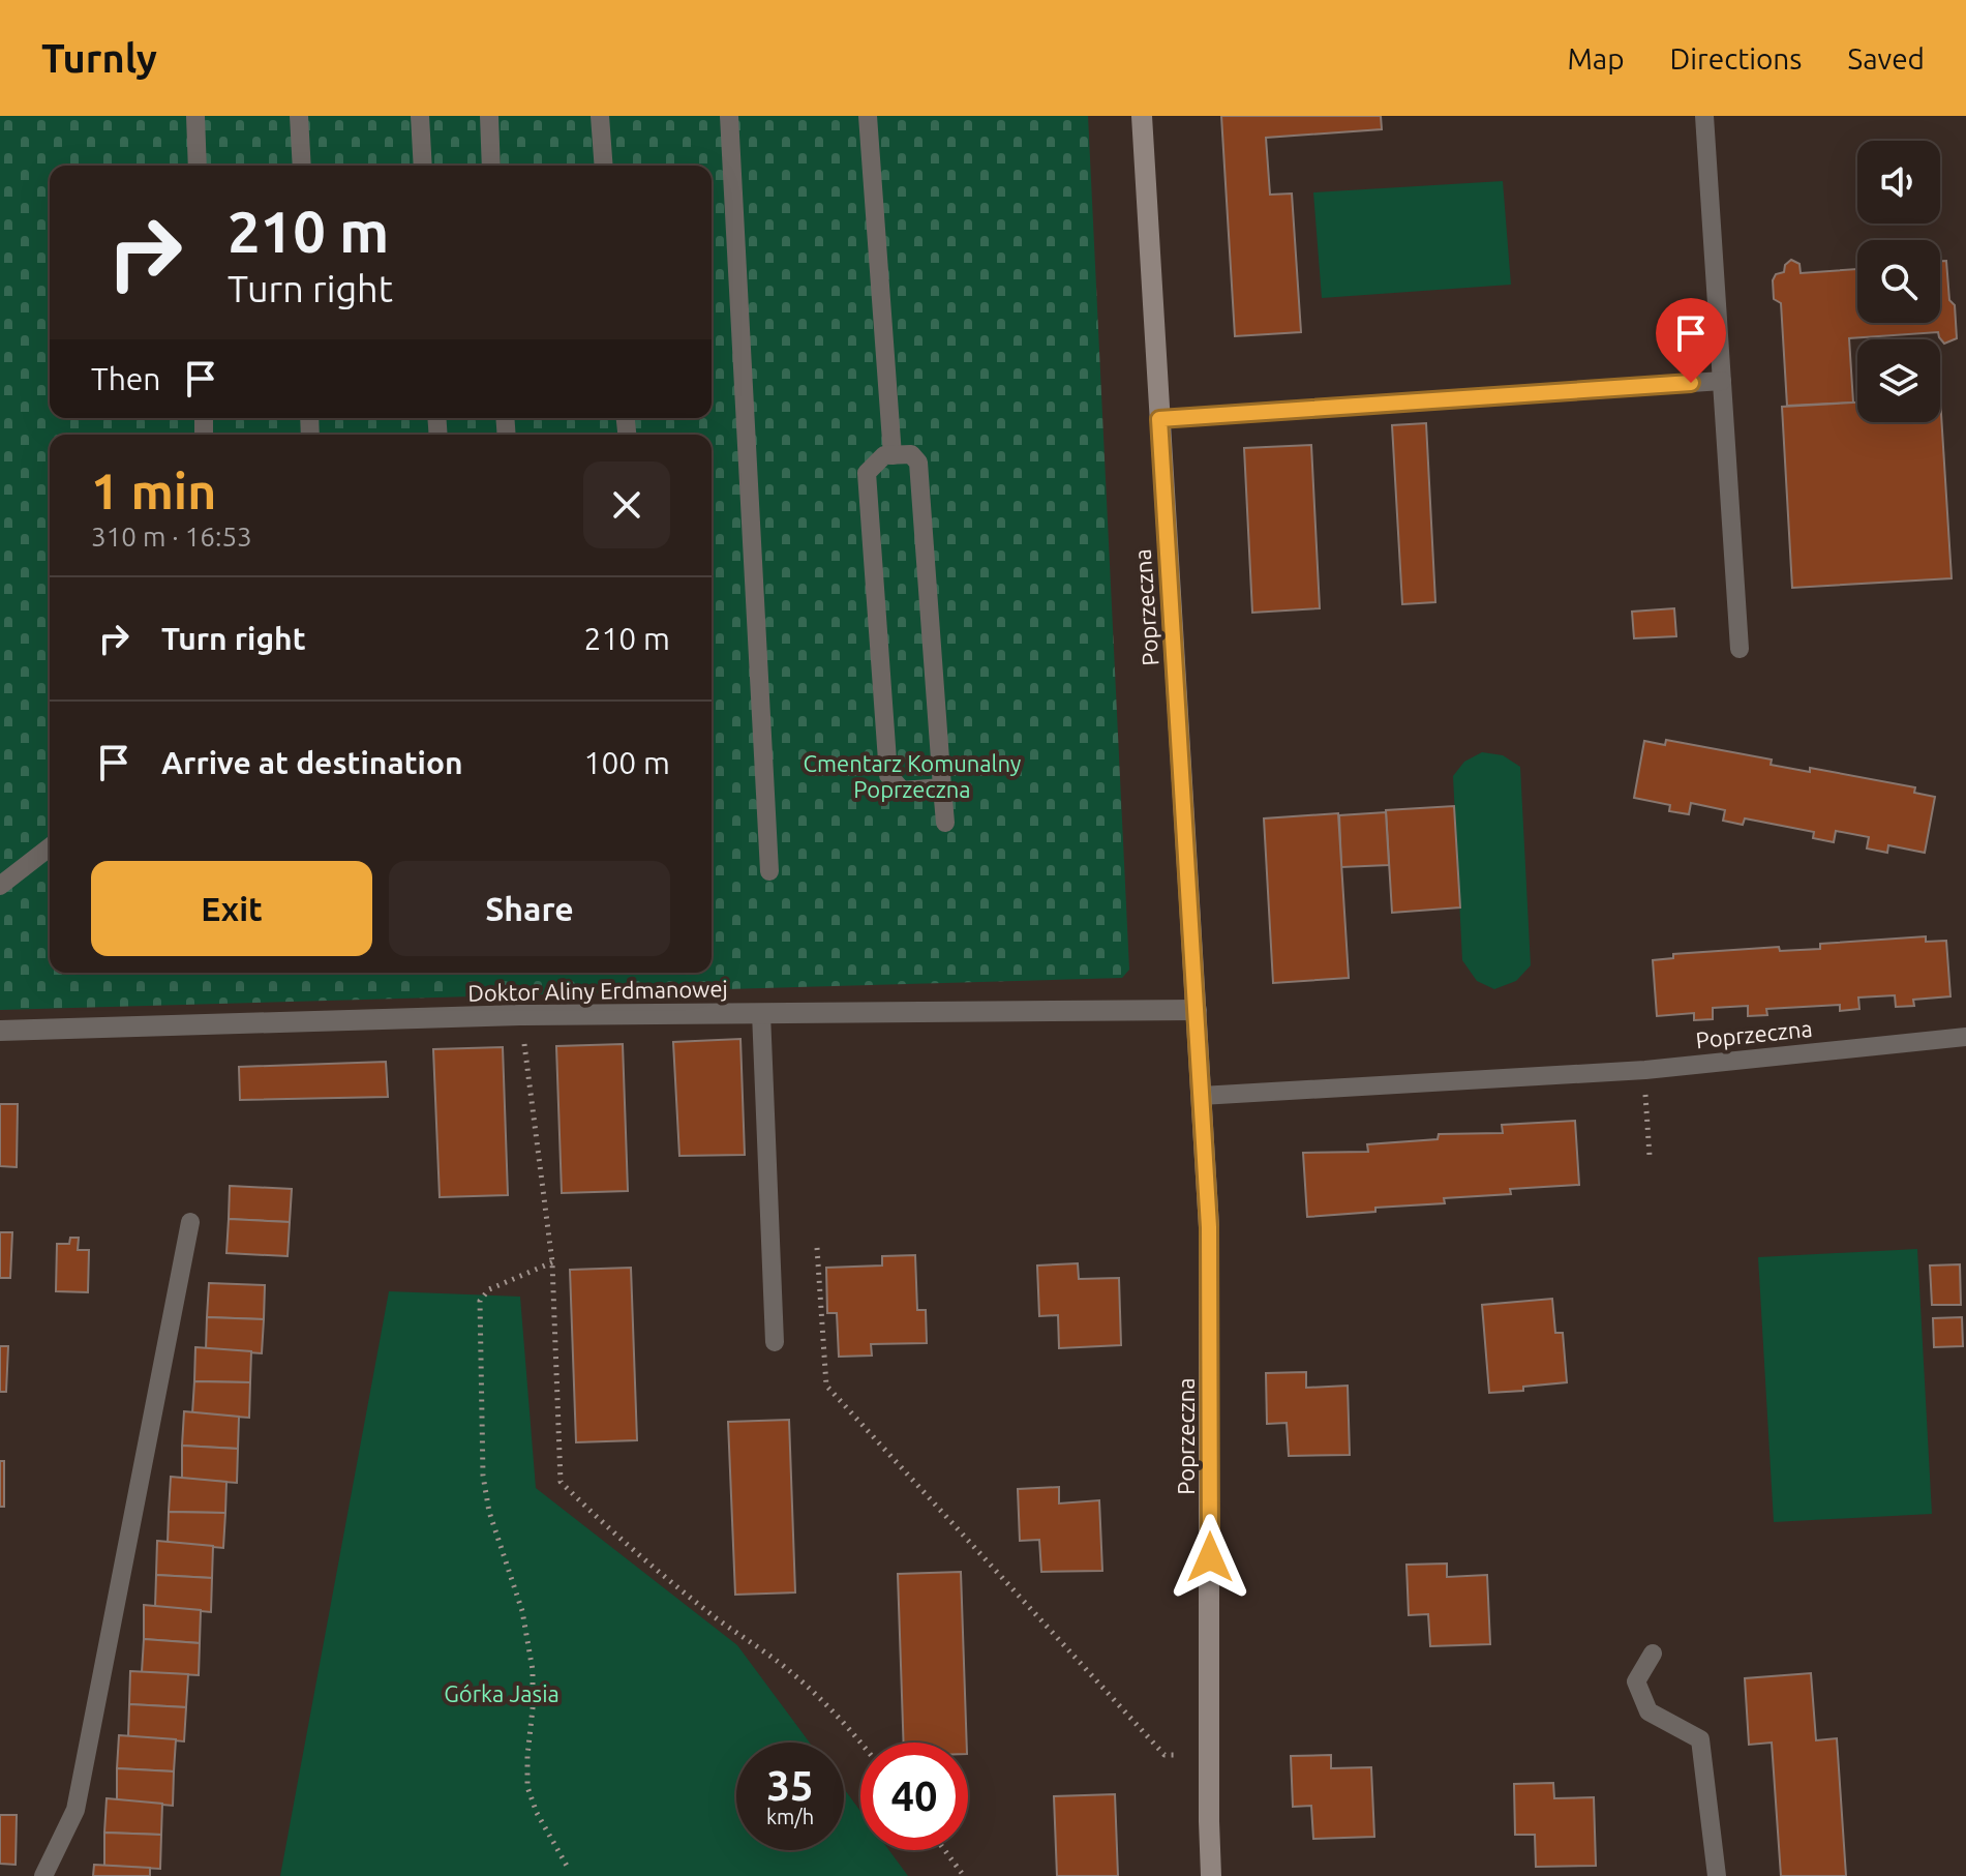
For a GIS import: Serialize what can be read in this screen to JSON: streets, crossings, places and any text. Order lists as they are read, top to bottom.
{
  "streets": {
    "street": ["Poprzeczna", "Doktor Aliny Erdmanowej"]
  },
  "crossings": [
    ["Poprzeczna", "Doktor Aliny Erdmanowej"]
  ],
  "parks": ["Cmentarz Komunalny Poprzeczna", "Górka Jasia"],
  "page": {
    "header": "Turnly",
    "nav": ["Map", "Directions", "Saved"],
    "turn": ["210 m", "Turn right"],
    "then": "Then",
    "heading": ["1 min", "310 m · 16:53"],
    "list": [
      {
        "name": "Turn right",
        "value": "210 m"
      },
      {
        "name": "Arrive at destination",
        "value": "100 m"
      }
    ],
    "buttons": ["Exit", "Share"],
    "speed": "35 km/h",
    "limit": "40"
  }
}
